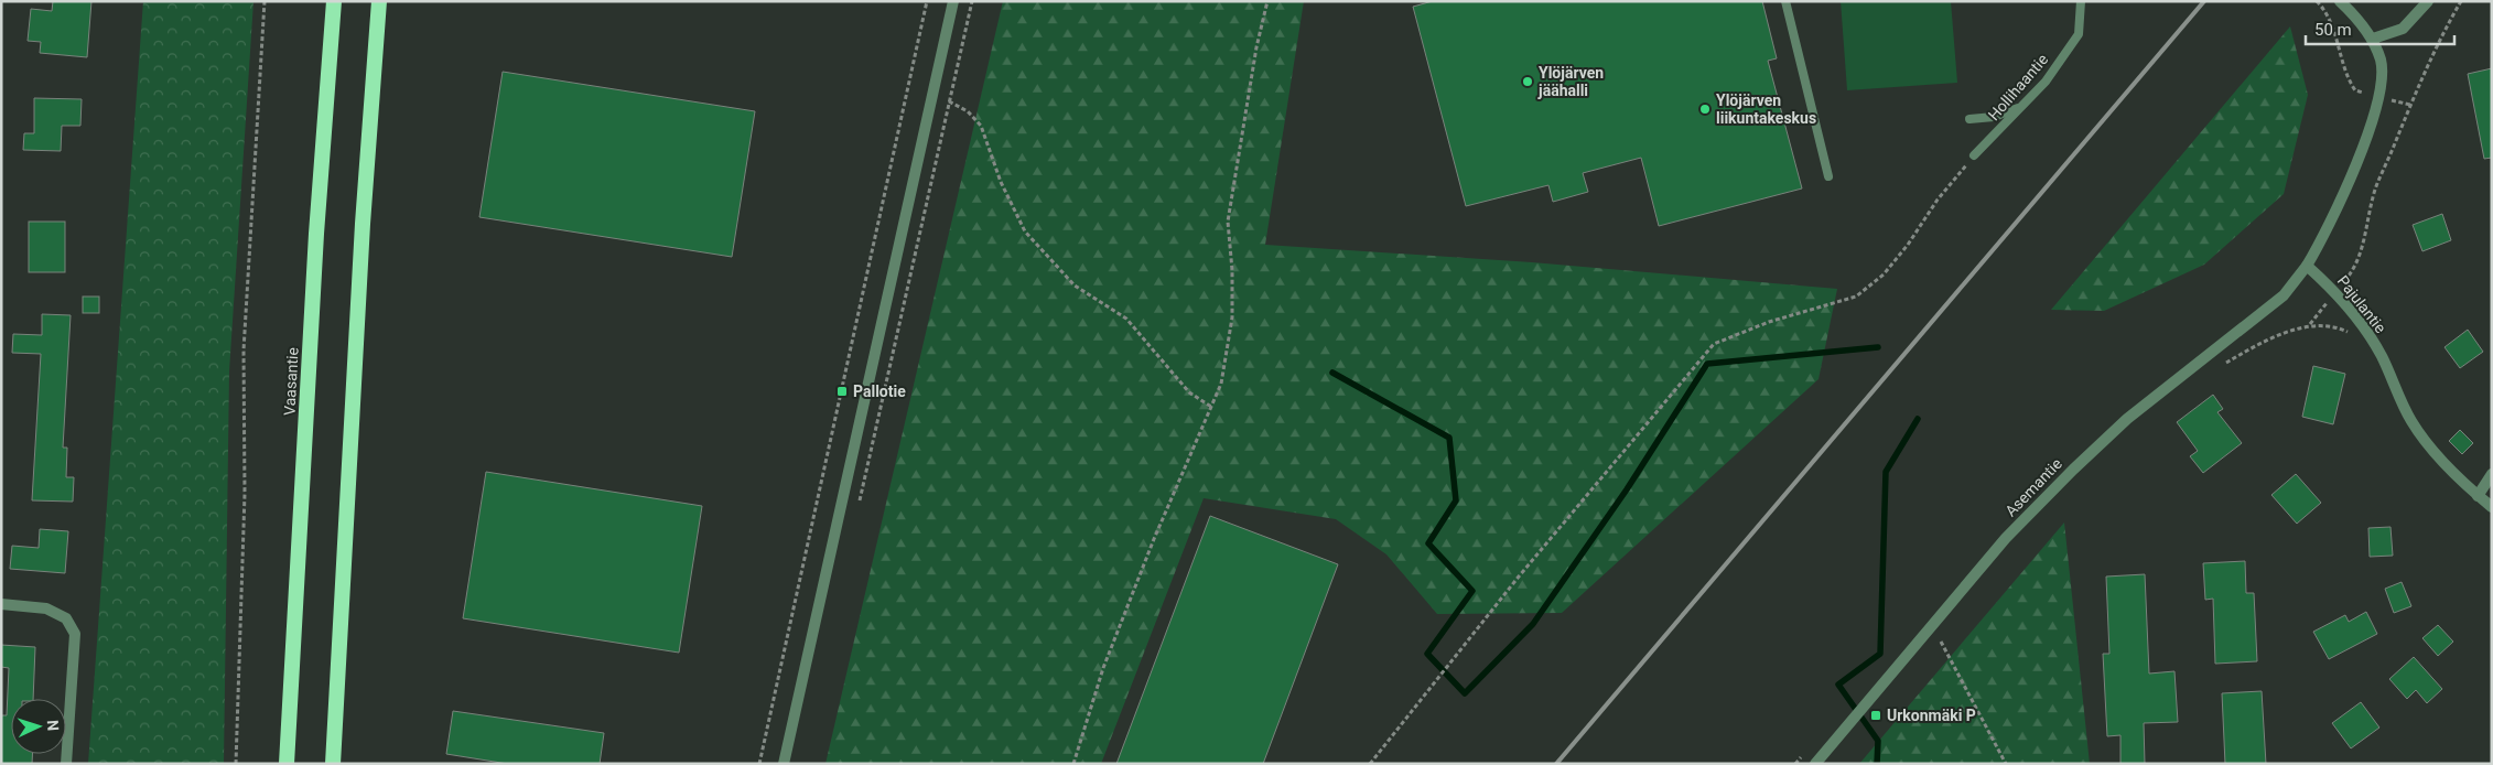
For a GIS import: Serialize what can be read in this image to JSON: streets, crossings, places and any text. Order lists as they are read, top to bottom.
{
  "streets": {
    "highway": ["Vaasantie"],
    "street": ["Pajulantie", "Asemantie"],
    "lane": ["Hollihaantie"]
  },
  "crossings": [
    ["Pajulantie", "Asemantie"]
  ],
  "places": {
    "other": ["Ylöjärven jäähalli", "Ylöjärven liikuntakeskus"],
    "transit": ["Pallotie", "Urkonmäki P"]
  },
  "scale_bar": "50 m",
  "north": "right"
}
